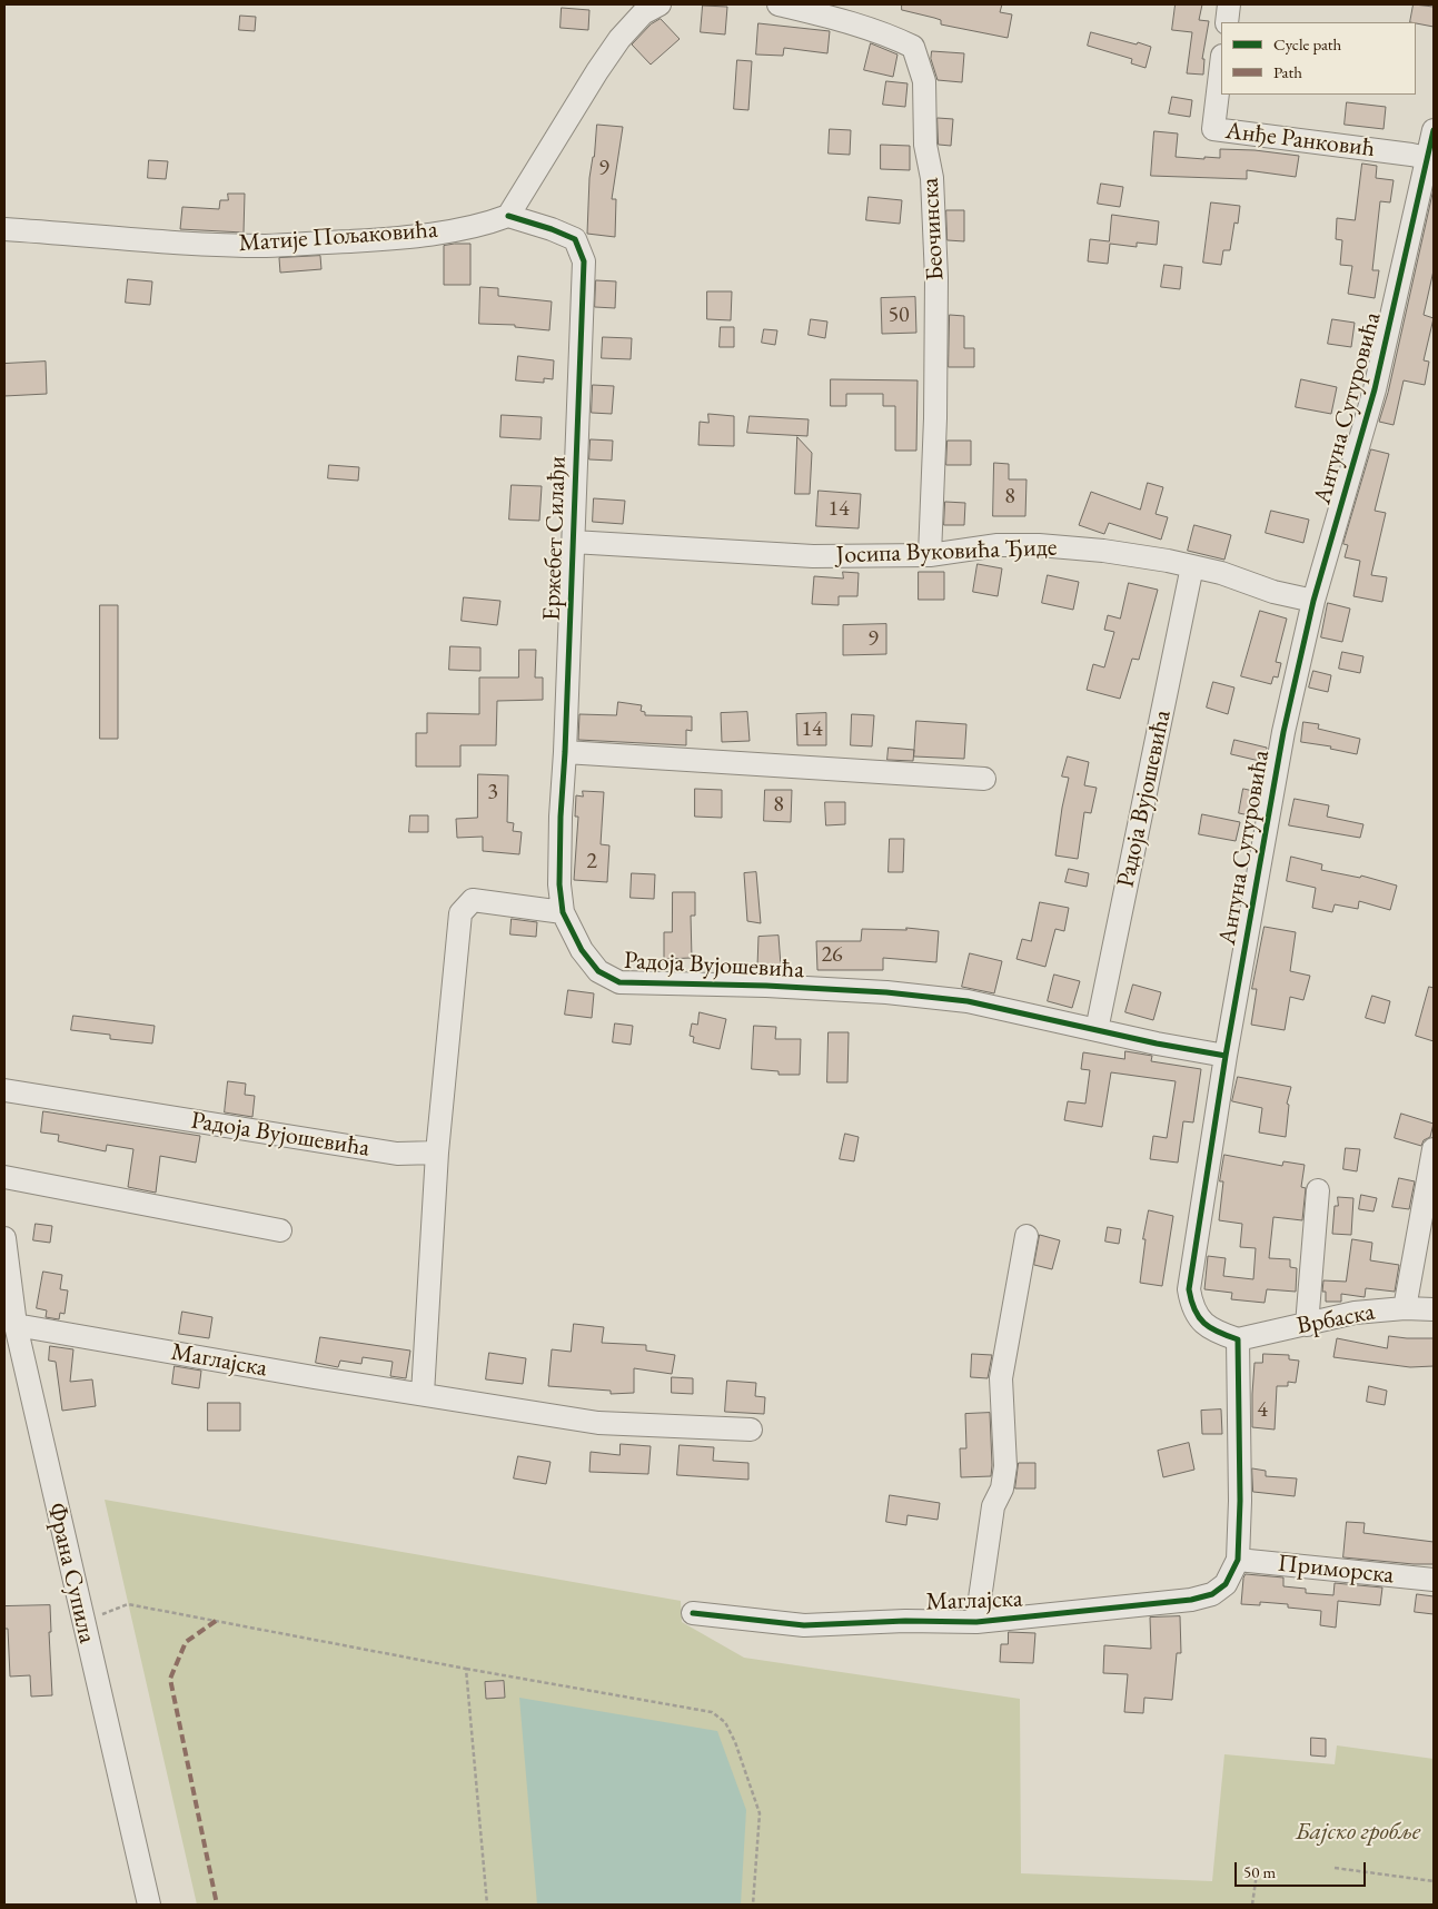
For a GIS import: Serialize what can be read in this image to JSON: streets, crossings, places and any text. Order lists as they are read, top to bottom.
{
  "streets": {
    "street": [
      "Анђе Ранковић",
      "Беочинска",
      "Матије Пољаковића",
      "Антуна Сутуровића",
      "Ержебет Силађи",
      "Јосипа Вуковића Ђиде",
      "Радоја Вујошевића",
      "Врбаска",
      "Маглајска",
      "Приморска",
      "Франа Супила"
    ]
  },
  "crossings": [
    ["Анђе Ранковић", "Антуна Сутуровића"],
    ["Беочинска", "Јосипа Вуковића Ђиде"],
    ["Матије Пољаковића", "Ержебет Силађи"],
    ["Антуна Сутуровића", "Јосипа Вуковића Ђиде"],
    ["Антуна Сутуровића", "Радоја Вујошевића"],
    ["Антуна Сутуровића", "Врбаска"],
    ["Ержебет Силађи", "Јосипа Вуковића Ђиде"],
    ["Ержебет Силађи", "Радоја Вујошевића"],
    ["Јосипа Вуковића Ђиде", "Радоја Вујошевића"],
    ["Маглајска", "Приморска"],
    ["Маглајска", "Франа Супила"]
  ],
  "parks": ["Бајско гробље"],
  "house_numbers": [
    "9",
    "50",
    "8",
    "14",
    "9",
    "14",
    "3",
    "8",
    "2",
    "26",
    "4"
  ],
  "legend": ["Cycle path", "Path"],
  "scale_bar": "50 m"
}
